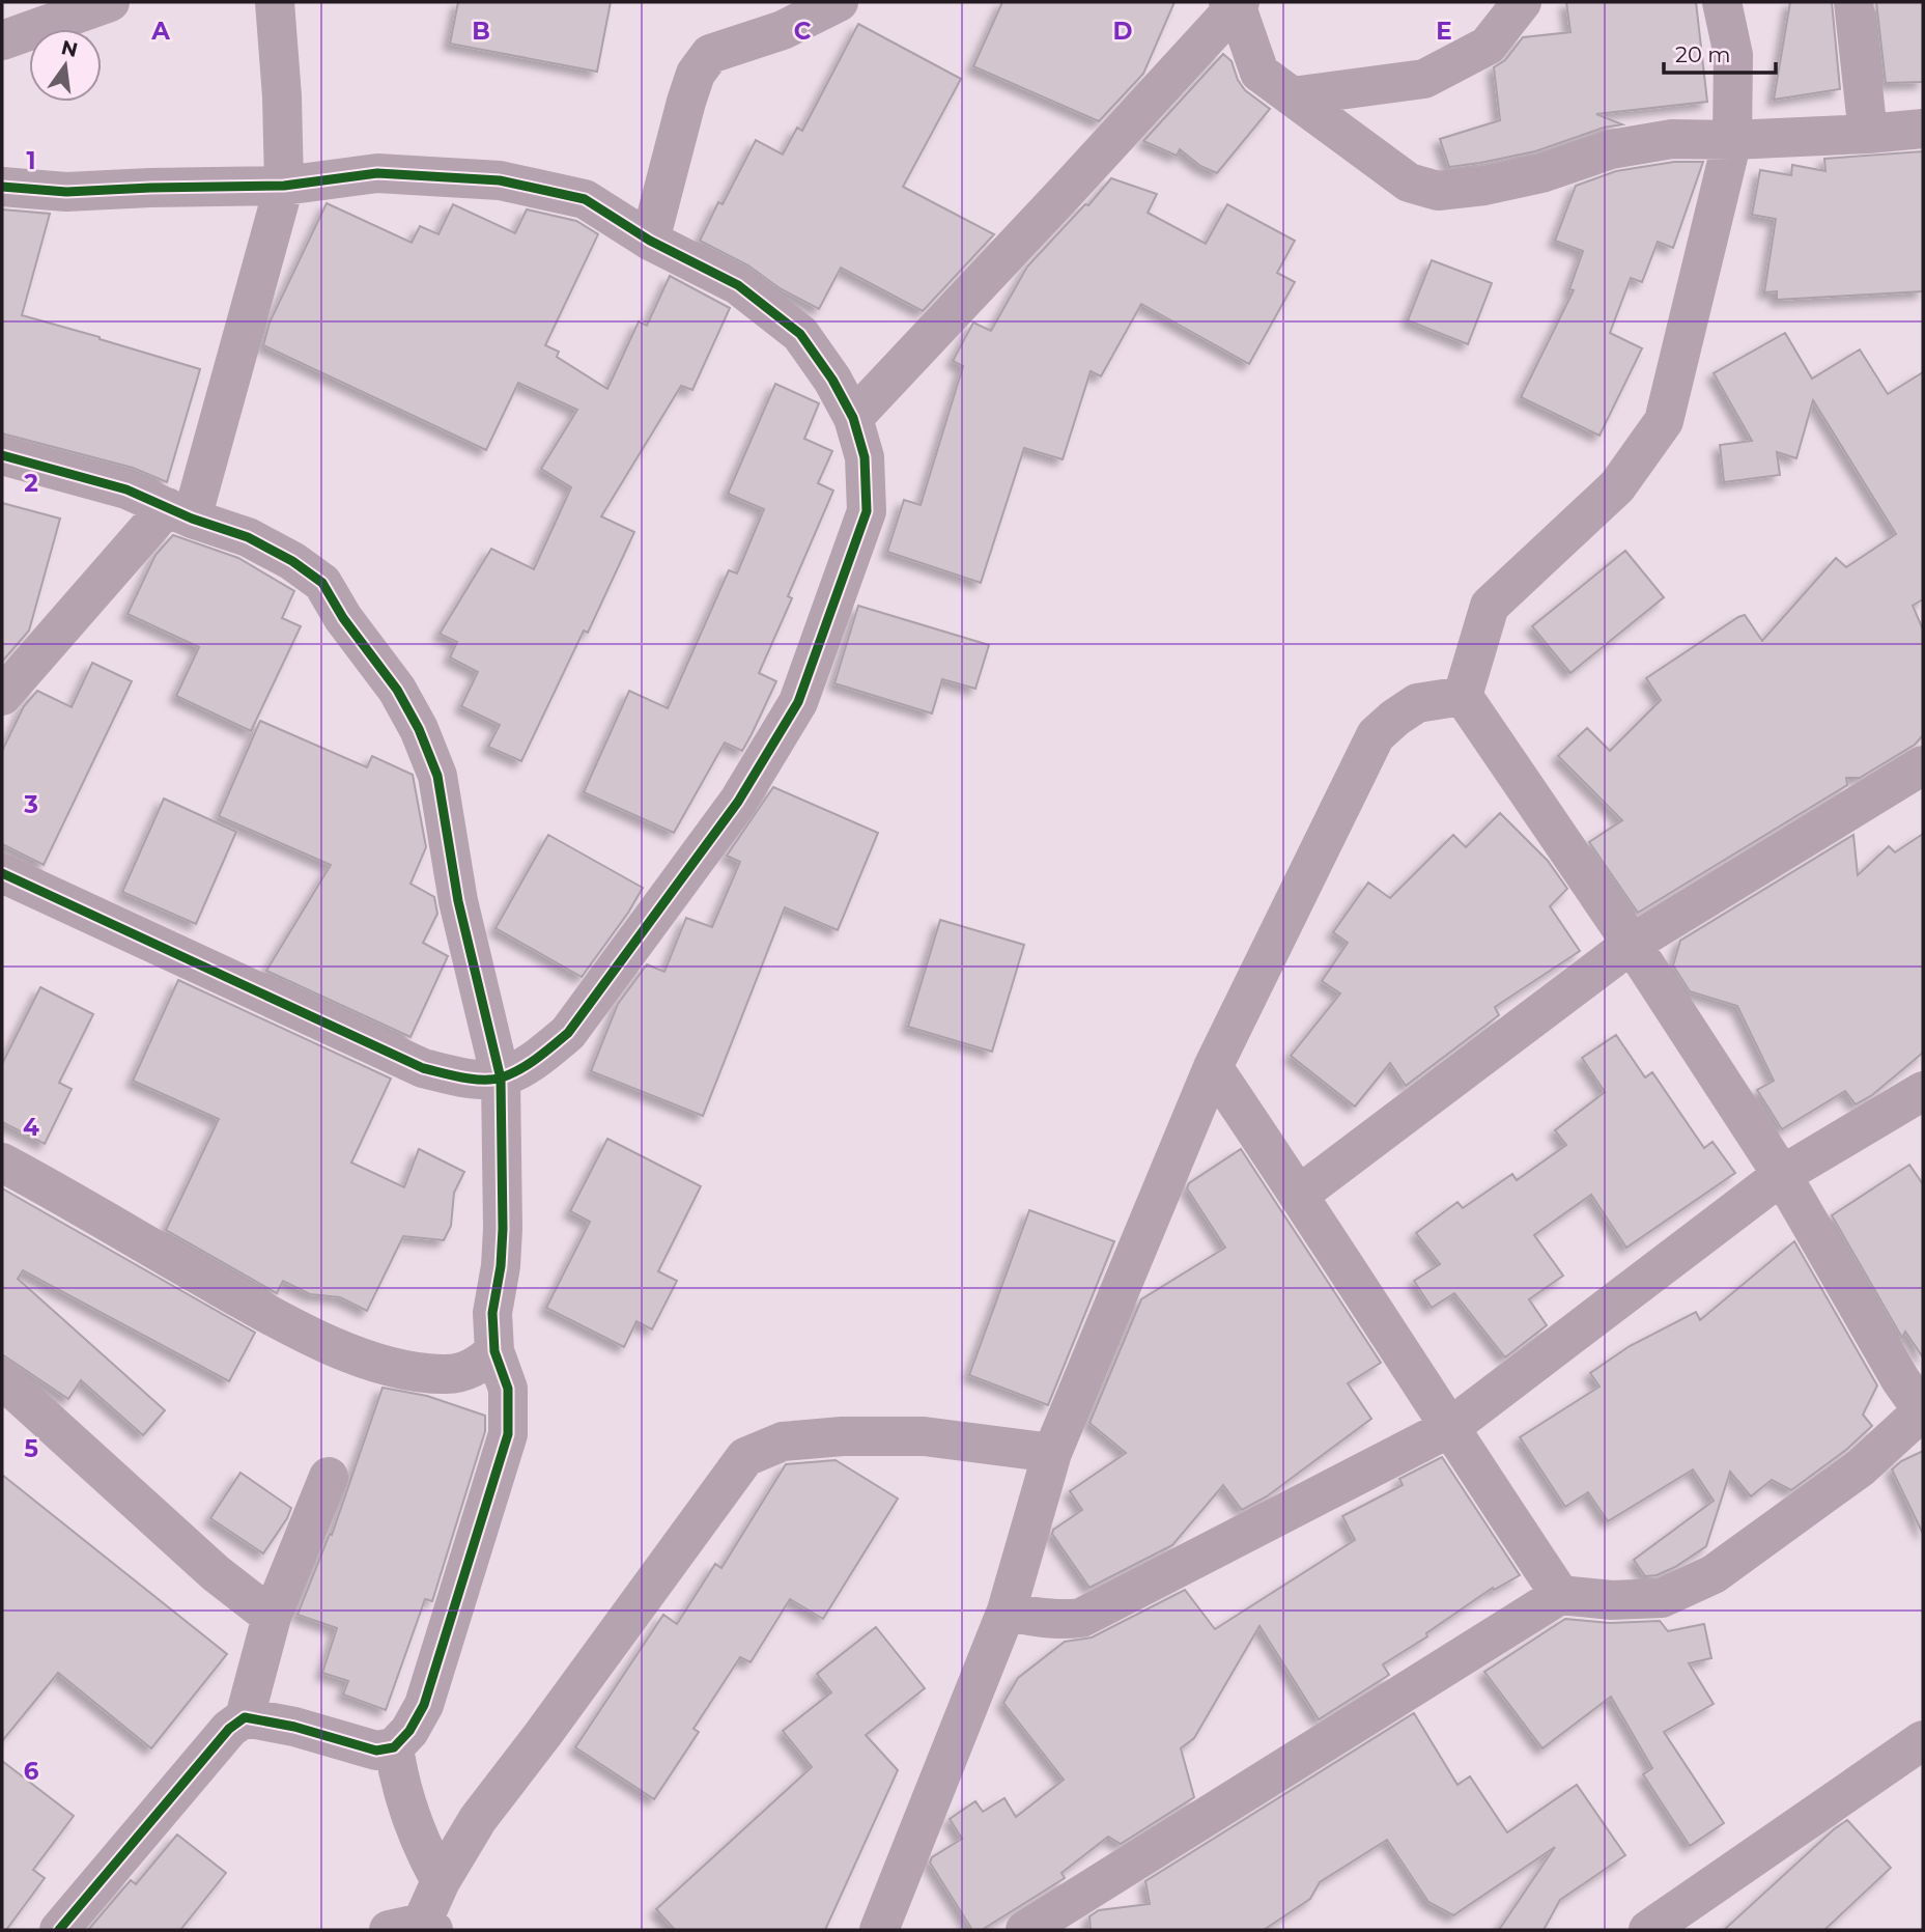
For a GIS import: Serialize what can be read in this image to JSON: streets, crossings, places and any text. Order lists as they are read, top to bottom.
{
  "scale_bar": "20 m",
  "north": "top",
  "grid": {
    "columns": [
      "A",
      "B",
      "C",
      "D",
      "E"
    ],
    "rows": [
      "1",
      "2",
      "3",
      "4",
      "5",
      "6"
    ]
  }
}
